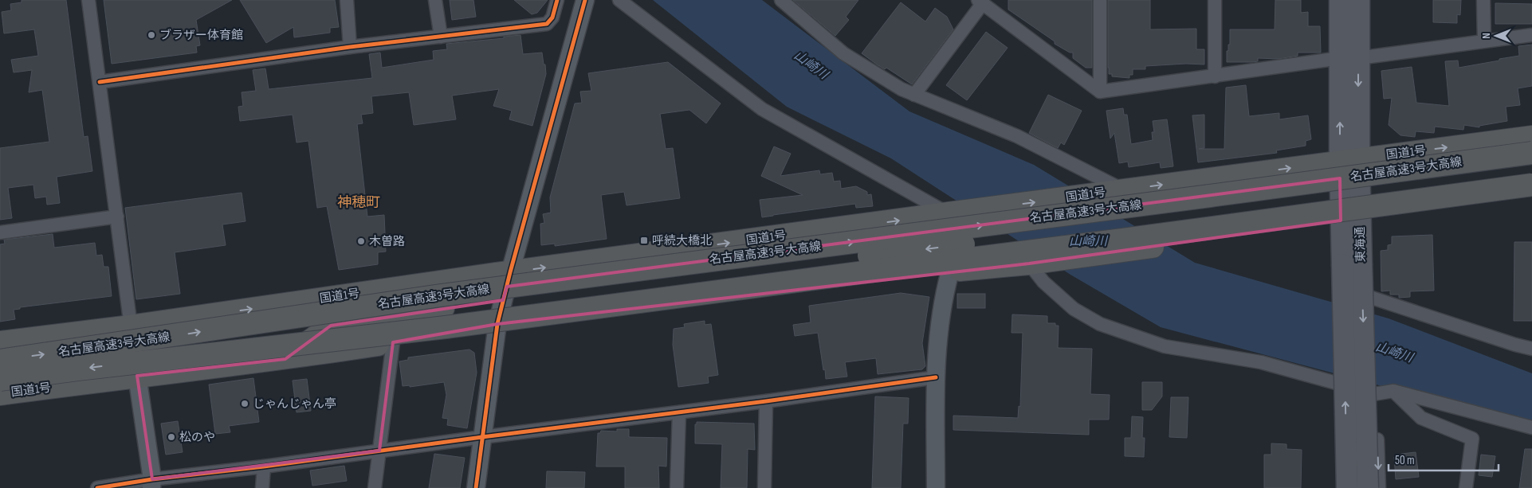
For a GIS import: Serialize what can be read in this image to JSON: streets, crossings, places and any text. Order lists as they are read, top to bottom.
{
  "streets": {
    "highway": ["国道1号", "名古屋高速3号大高線"],
    "main road": ["東海通"]
  },
  "crossings": [
    ["国道1号", "東海通"]
  ],
  "districts": ["神穂町"],
  "water": ["山崎川"],
  "places": {
    "other": [
      "ブラザー体育館",
      "木曽路",
      "じゃんじゃん亭",
      "松のや"
    ],
    "transit": ["呼続大橋北"]
  },
  "scale_bar": "50 m",
  "north": "left"
}
